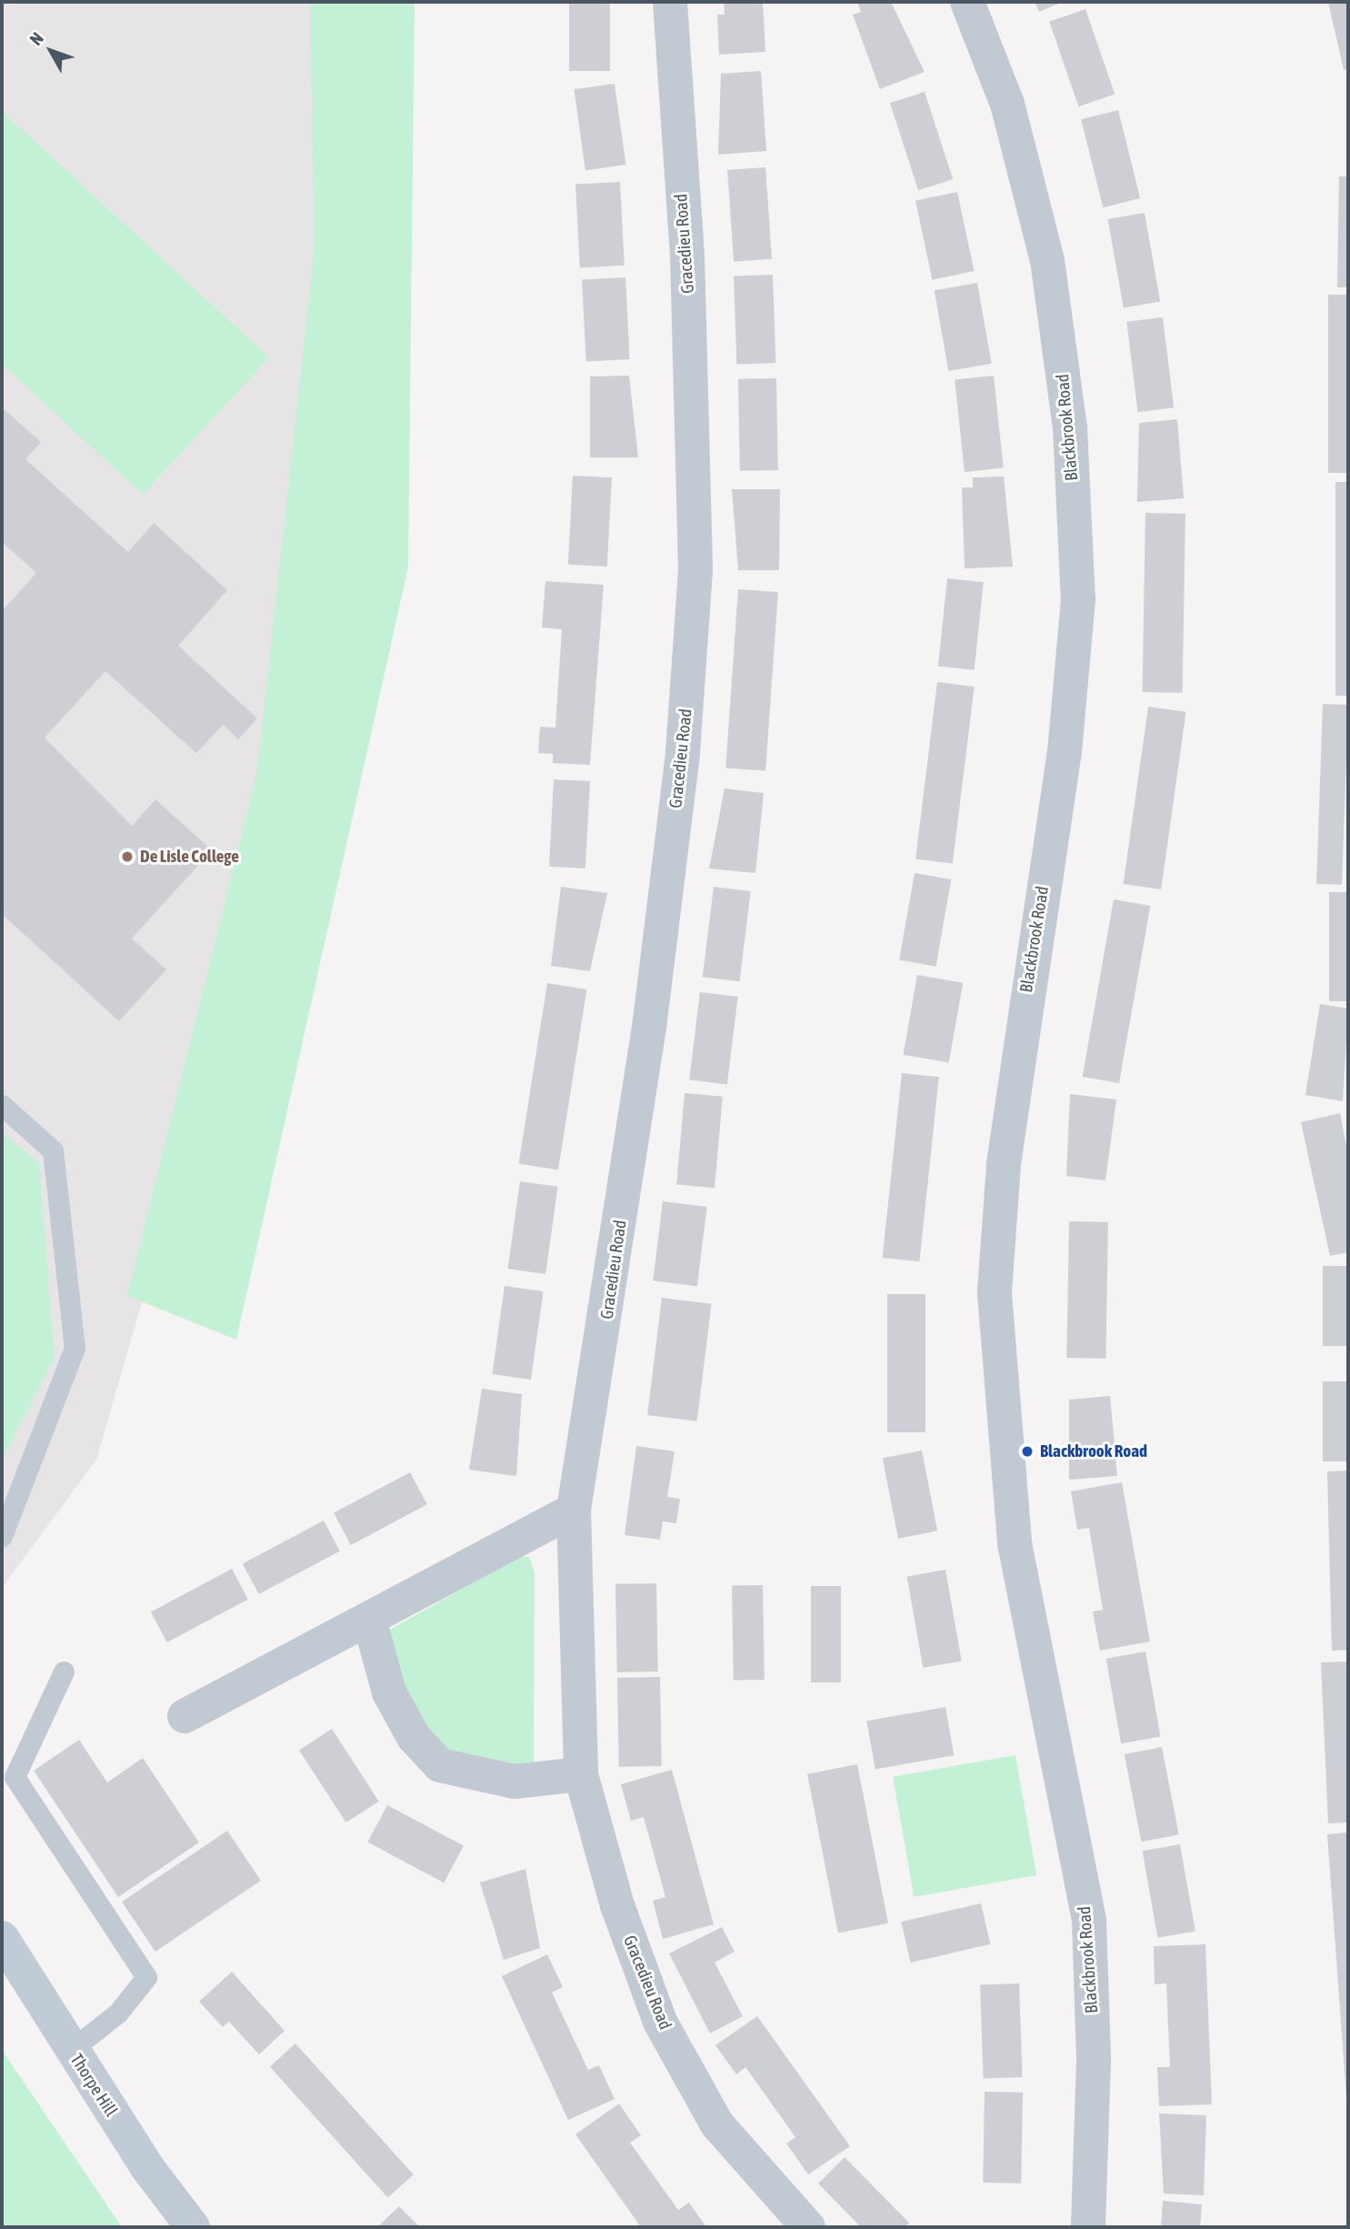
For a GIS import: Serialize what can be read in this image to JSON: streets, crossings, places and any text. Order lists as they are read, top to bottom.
{
  "streets": {
    "street": ["Gracedieu Road", "Blackbrook Road", "Thorpe Hill"]
  },
  "places": ["De Lisle College", "Blackbrook Road"],
  "north": "top left"
}
